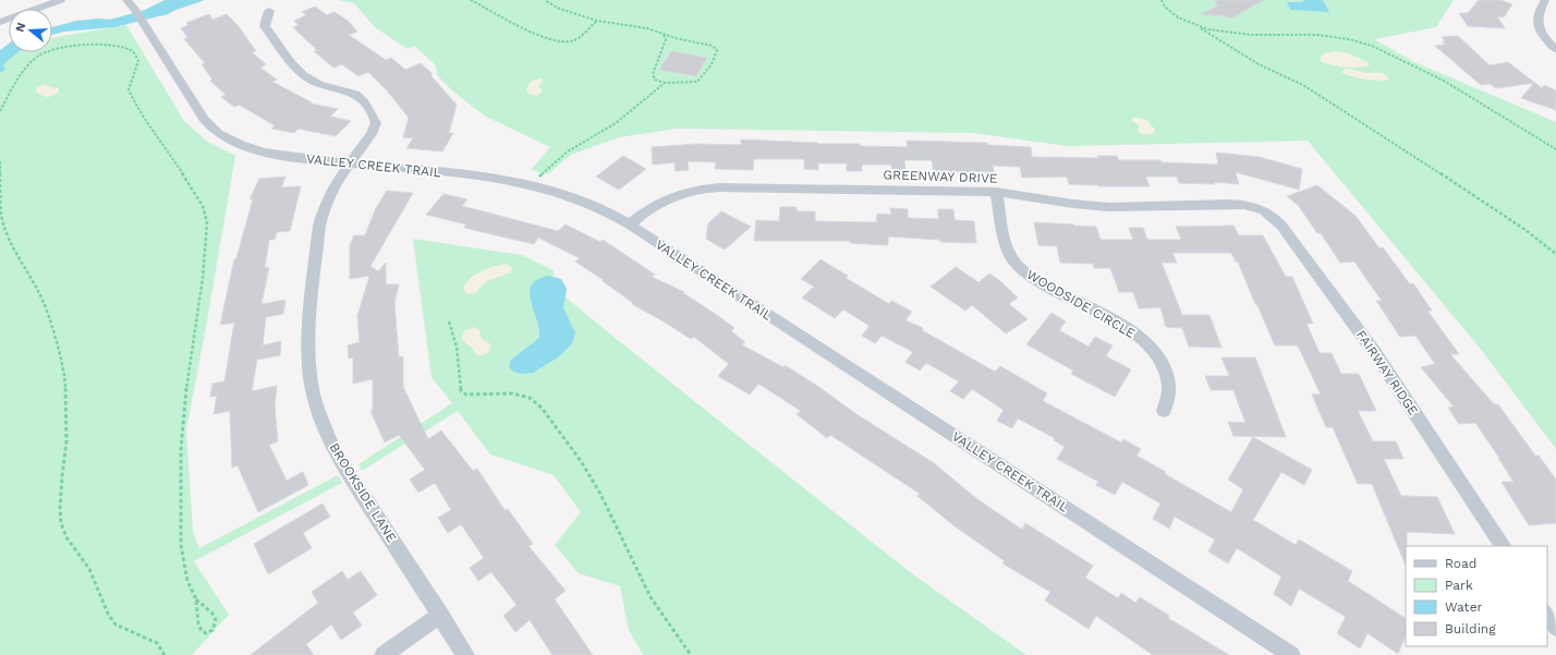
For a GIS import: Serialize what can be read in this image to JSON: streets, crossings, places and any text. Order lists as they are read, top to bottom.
{
  "streets": {
    "street": [
      "VALLEY CREEK TRAIL",
      "GREENWAY DRIVE",
      "WOODSIDE CIRCLE",
      "FAIRWAY RIDGE",
      "BROOKSIDE LANE"
    ]
  },
  "crossings": [
    ["VALLEY CREEK TRAIL", "GREENWAY DRIVE"],
    ["VALLEY CREEK TRAIL", "BROOKSIDE LANE"],
    ["GREENWAY DRIVE", "WOODSIDE CIRCLE"],
    ["GREENWAY DRIVE", "FAIRWAY RIDGE"]
  ],
  "legend": [
    "Road",
    "Park",
    "Water",
    "Building"
  ],
  "north": "left"
}
